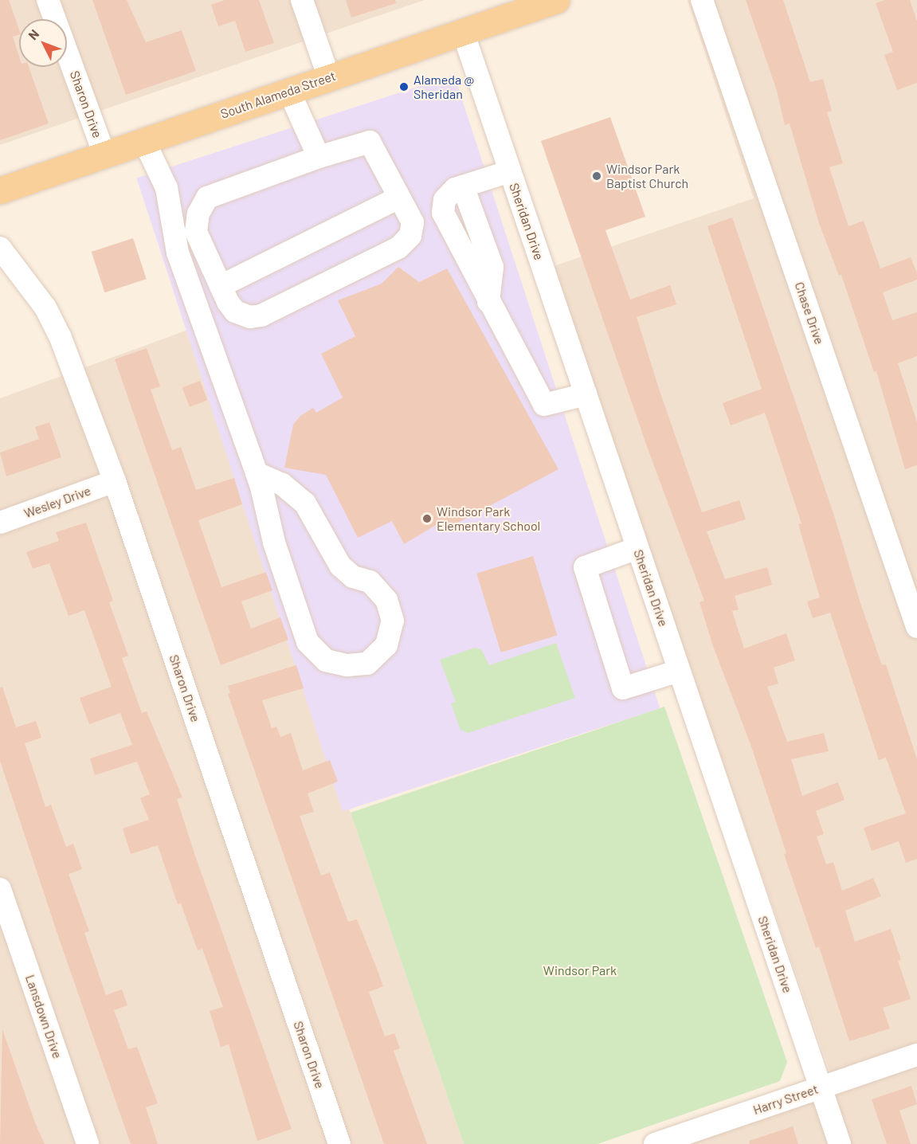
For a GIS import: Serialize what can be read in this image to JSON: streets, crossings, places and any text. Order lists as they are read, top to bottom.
{
  "streets": {
    "main road": ["South Alameda Street"],
    "street": [
      "Sharon Drive",
      "Sheridan Drive",
      "Chase Drive",
      "Wesley Drive",
      "Lansdown Drive",
      "Harry Street"
    ]
  },
  "crossings": [
    ["South Alameda Street", "Sharon Drive"],
    ["South Alameda Street", "Sheridan Drive"],
    ["Sharon Drive", "Wesley Drive"],
    ["Sheridan Drive", "Harry Street"]
  ],
  "parks": ["Windsor Park"],
  "places": ["Alameda @ Sheridan", "Windsor Park Baptist Church", "Windsor Park Elementary School"],
  "north": "top left"
}
